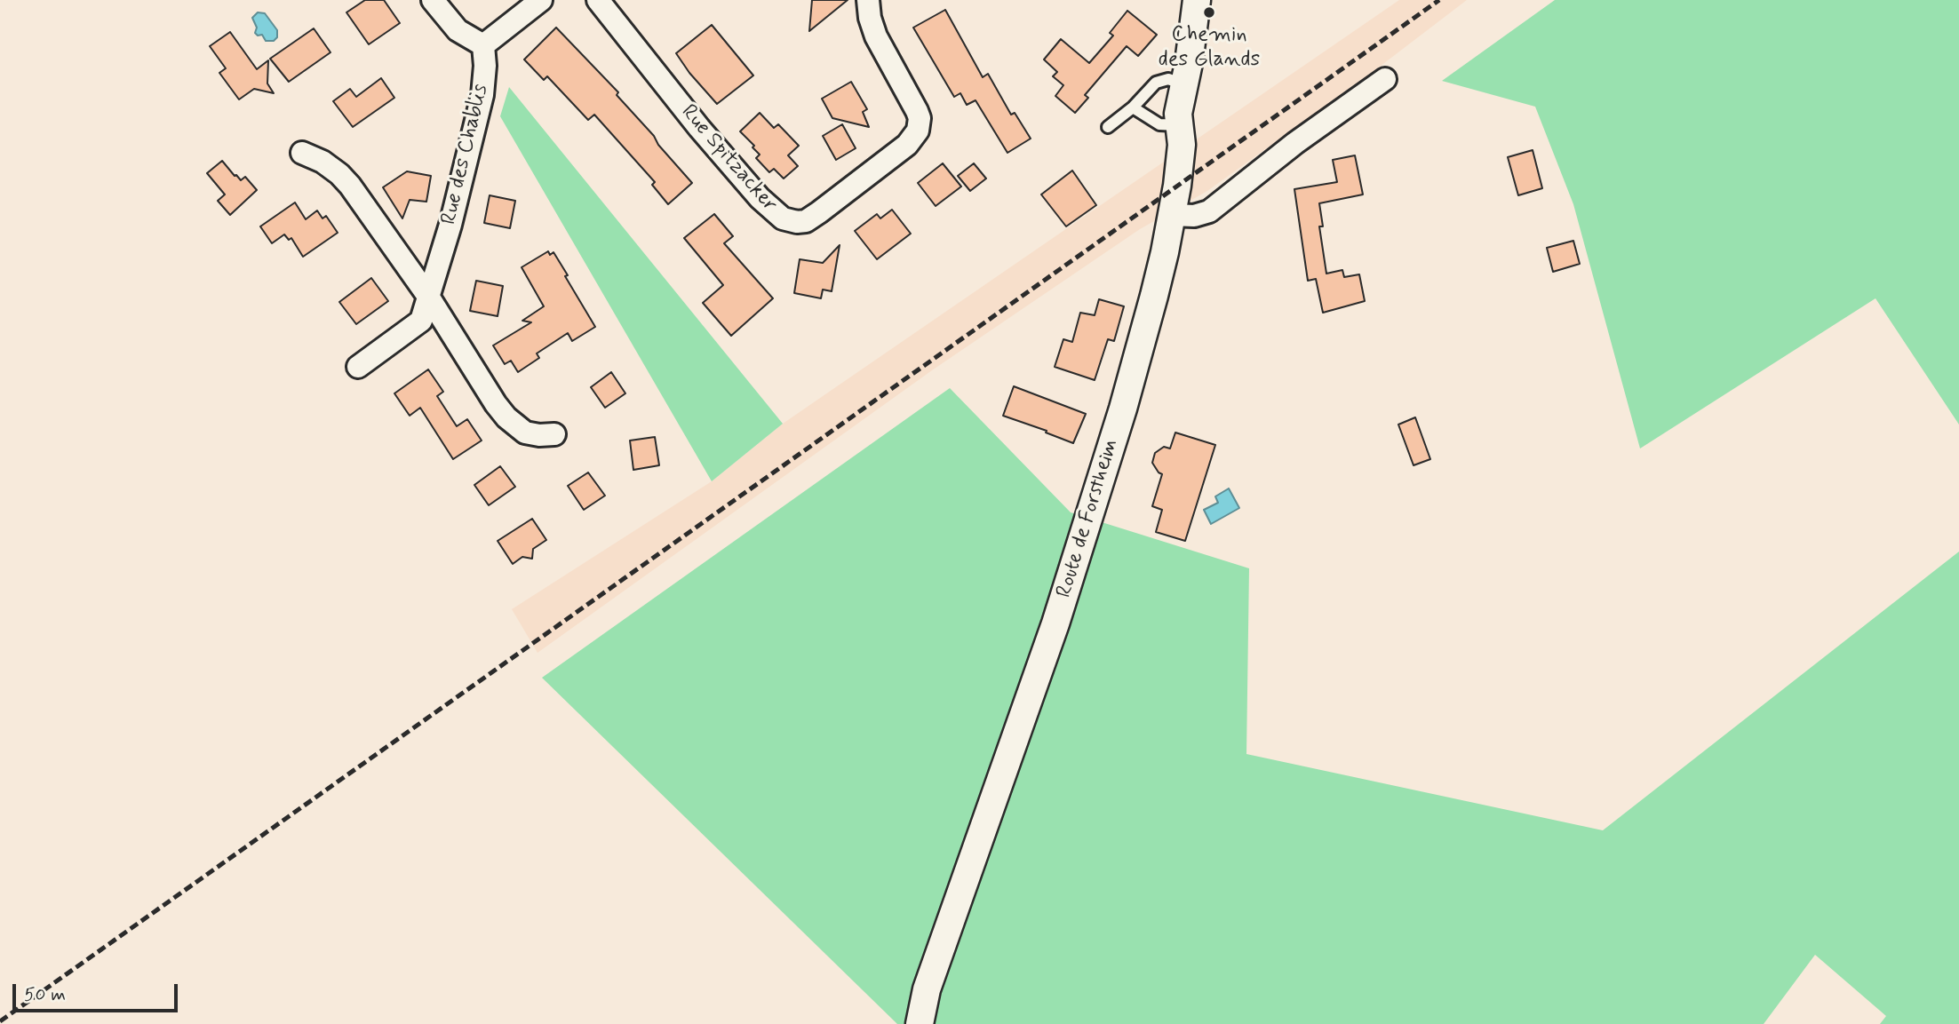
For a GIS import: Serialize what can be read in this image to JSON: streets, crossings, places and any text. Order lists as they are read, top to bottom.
{
  "streets": {
    "street": ["Rue des Chablis", "Rue Spitzacker", "Route de Forstheim"]
  },
  "places": ["Chemin des Glands"],
  "scale_bar": "50 m"
}
